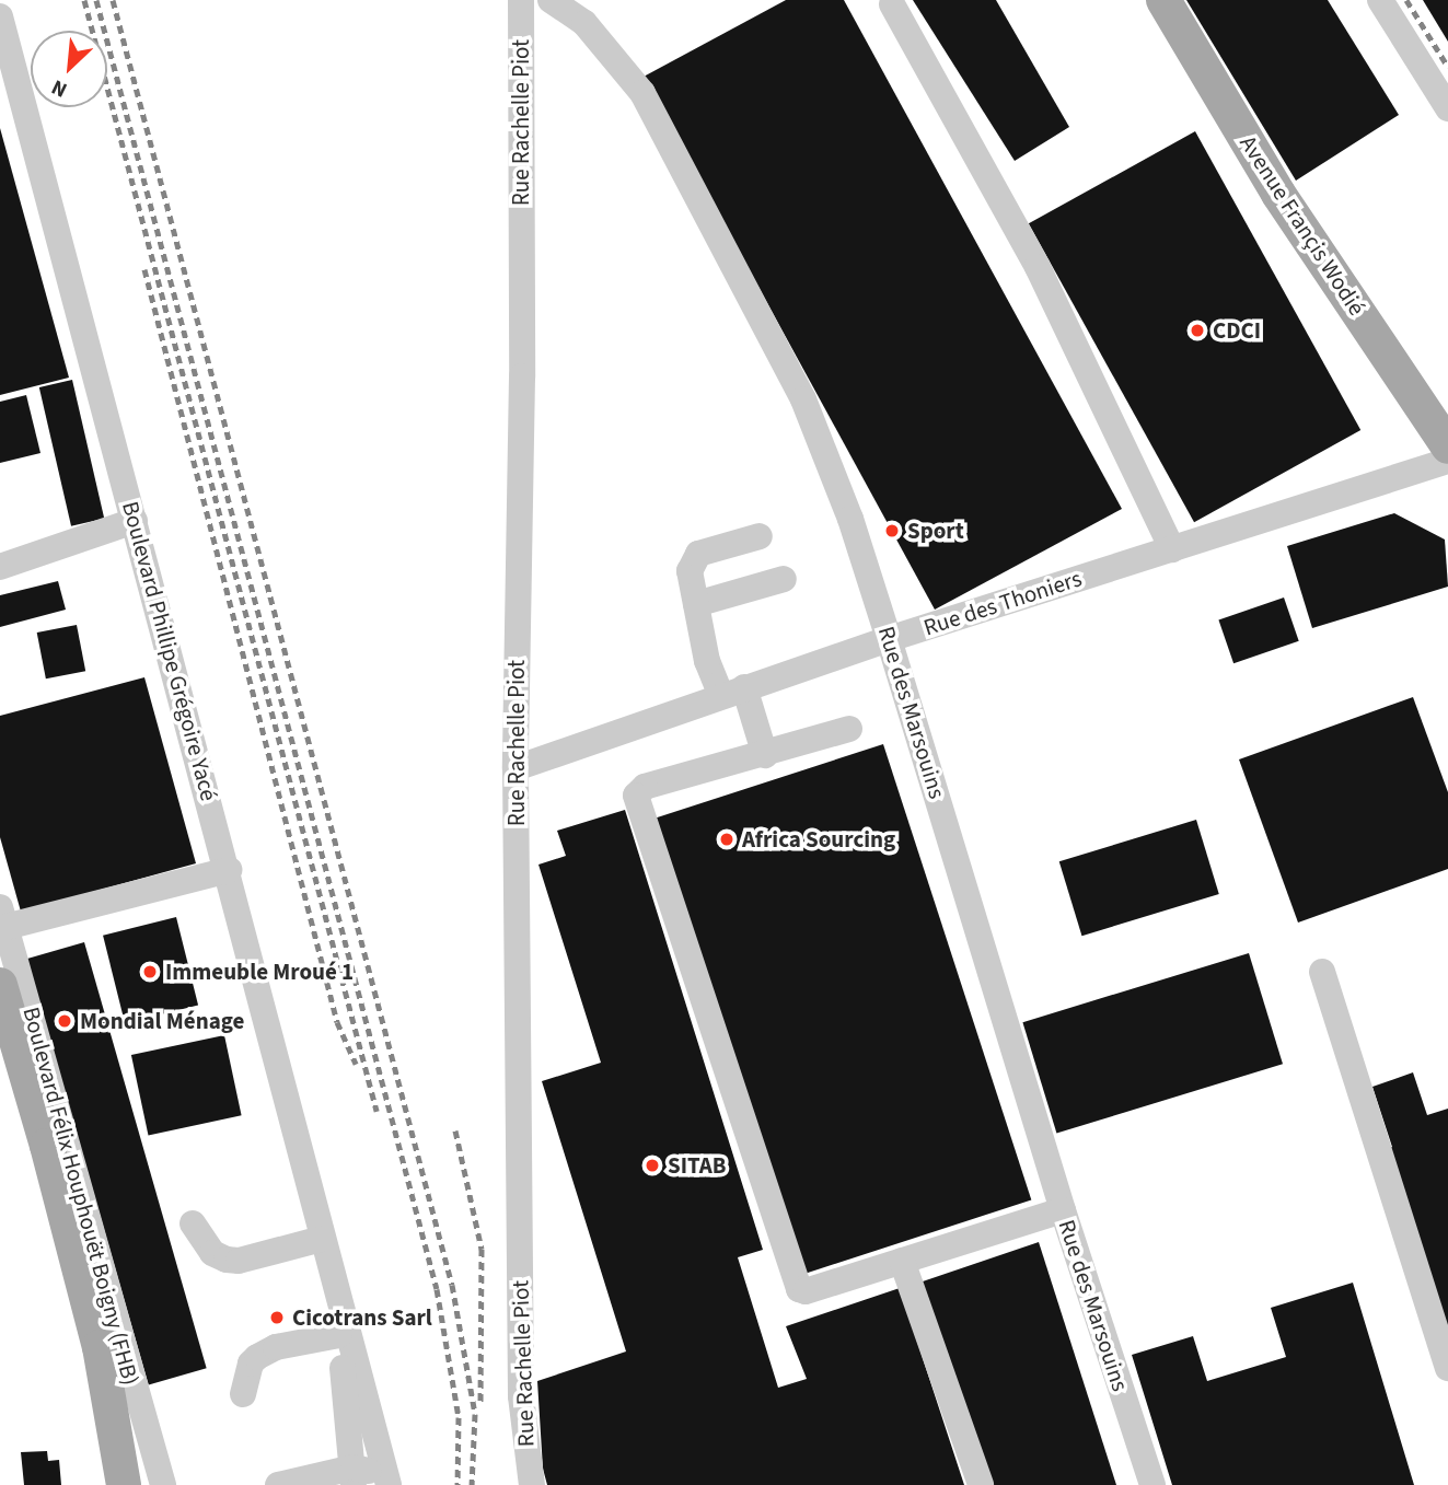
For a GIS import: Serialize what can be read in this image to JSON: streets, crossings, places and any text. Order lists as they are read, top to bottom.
{
  "streets": {
    "main road": ["Avenue Françis Wodié", "Boulevard Félix Houphouët Boigny (FHB)"],
    "street": [
      "Rue Rachelle Piot",
      "Rue des Thoniers",
      "Boulevard Phillipe Grégoire Yacé",
      "Rue des Marsouins"
    ]
  },
  "crossings": [
    ["Rue Rachelle Piot", "Rue des Thoniers"],
    ["Rue des Thoniers", "Rue des Marsouins"]
  ],
  "places": [
    "CDCI",
    "Sport",
    "Africa Sourcing",
    "Immeuble Mroué 1",
    "Mondial Ménage",
    "SITAB",
    "Cicotrans Sarl"
  ],
  "north": "bottom left"
}
